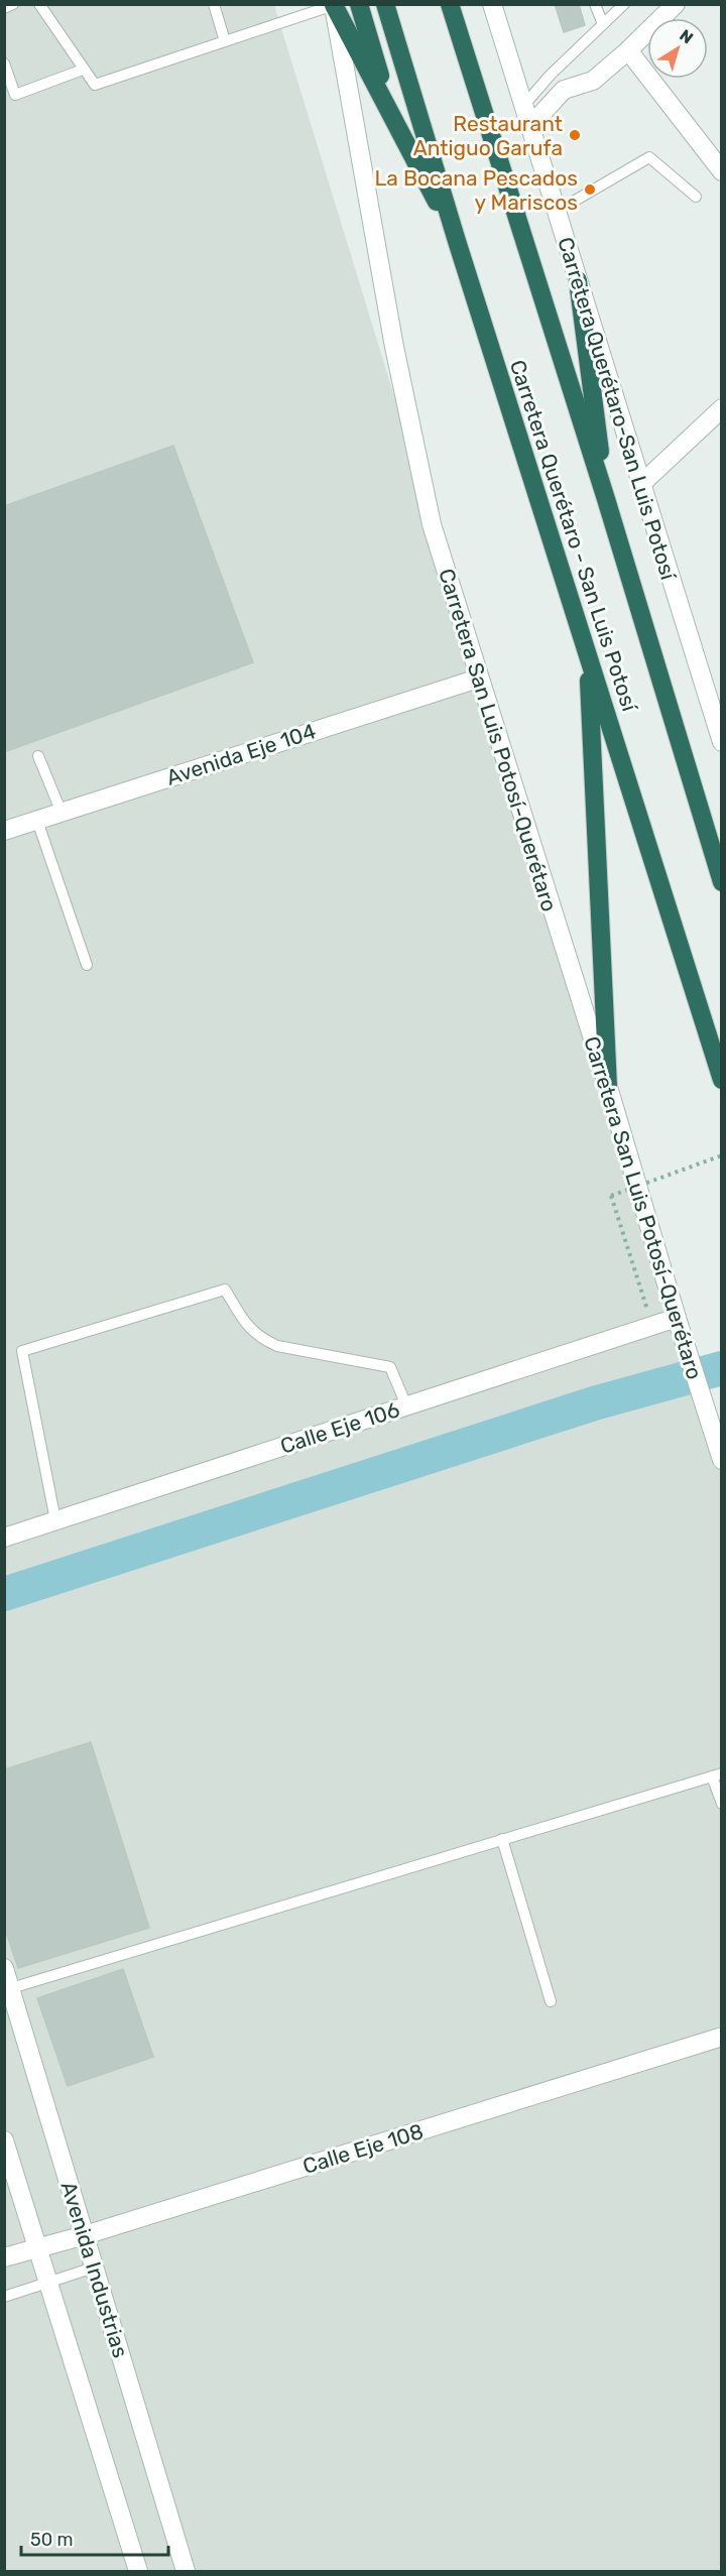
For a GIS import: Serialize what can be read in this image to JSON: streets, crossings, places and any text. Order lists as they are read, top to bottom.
{
  "streets": {
    "highway": ["Carretera Querétaro - San Luis Potosí"],
    "main road": [
      "Carretera Querétaro-San Luis Potosí",
      "Carretera San Luis Potosí-Querétaro",
      "Avenida Eje 104",
      "Calle Eje 106",
      "Calle Eje 108",
      "Avenida Industrias"
    ]
  },
  "crossings": [
    ["Carretera San Luis Potosí-Querétaro", "Avenida Eje 104"],
    ["Carretera San Luis Potosí-Querétaro", "Calle Eje 106"],
    ["Calle Eje 108", "Avenida Industrias"]
  ],
  "places": ["Restaurant Antiguo Garufa", "La Bocana Pescados y Mariscos"],
  "scale_bar": "50 m",
  "north": "top right"
}
